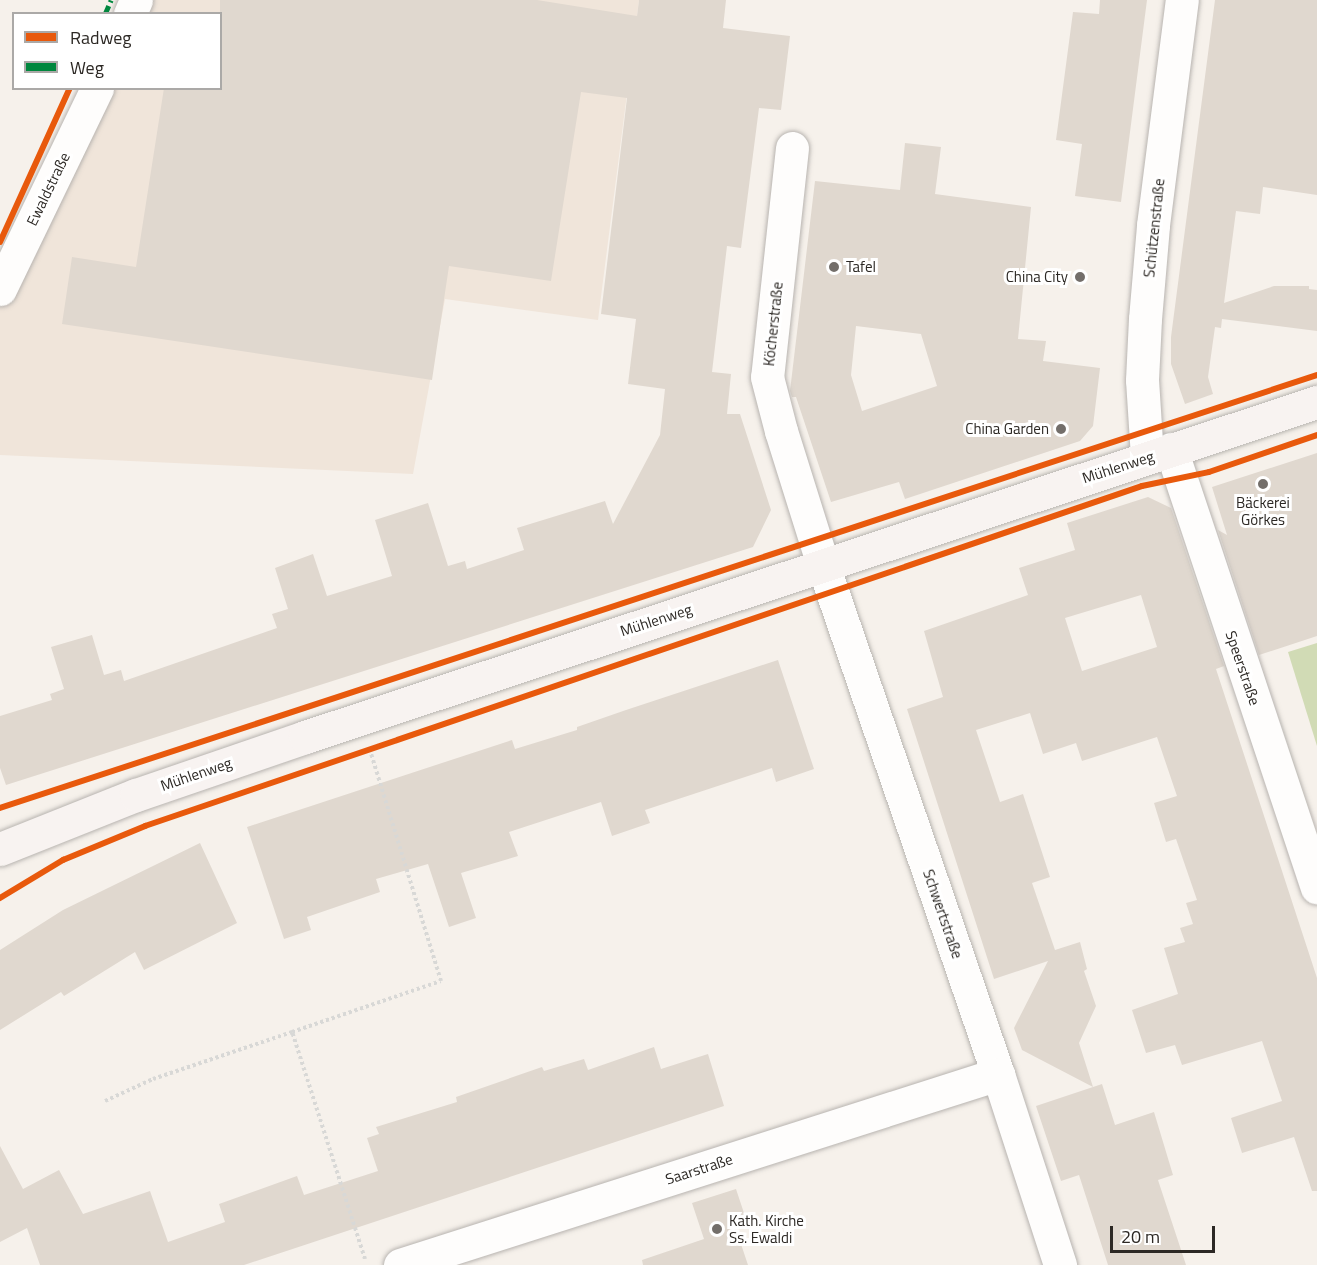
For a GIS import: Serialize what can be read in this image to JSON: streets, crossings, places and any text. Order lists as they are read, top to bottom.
{
  "streets": {
    "main road": ["Mühlenweg"],
    "street": [
      "Ewaldstraße",
      "Schützenstraße",
      "Köcherstraße",
      "Speerstraße",
      "Schwertstraße",
      "Saarstraße"
    ]
  },
  "crossings": [
    ["Schützenstraße", "Mühlenweg"],
    ["Schützenstraße", "Speerstraße"],
    ["Köcherstraße", "Mühlenweg"],
    ["Köcherstraße", "Schwertstraße"],
    ["Mühlenweg", "Speerstraße"],
    ["Mühlenweg", "Schwertstraße"],
    ["Schwertstraße", "Saarstraße"]
  ],
  "places": [
    "Tafel",
    "China City",
    "China Garden",
    "Bäckerei Görkes",
    "Kath. Kirche Ss. Ewaldi"
  ],
  "legend": ["Radweg", "Weg"],
  "scale_bar": "20 m"
}
